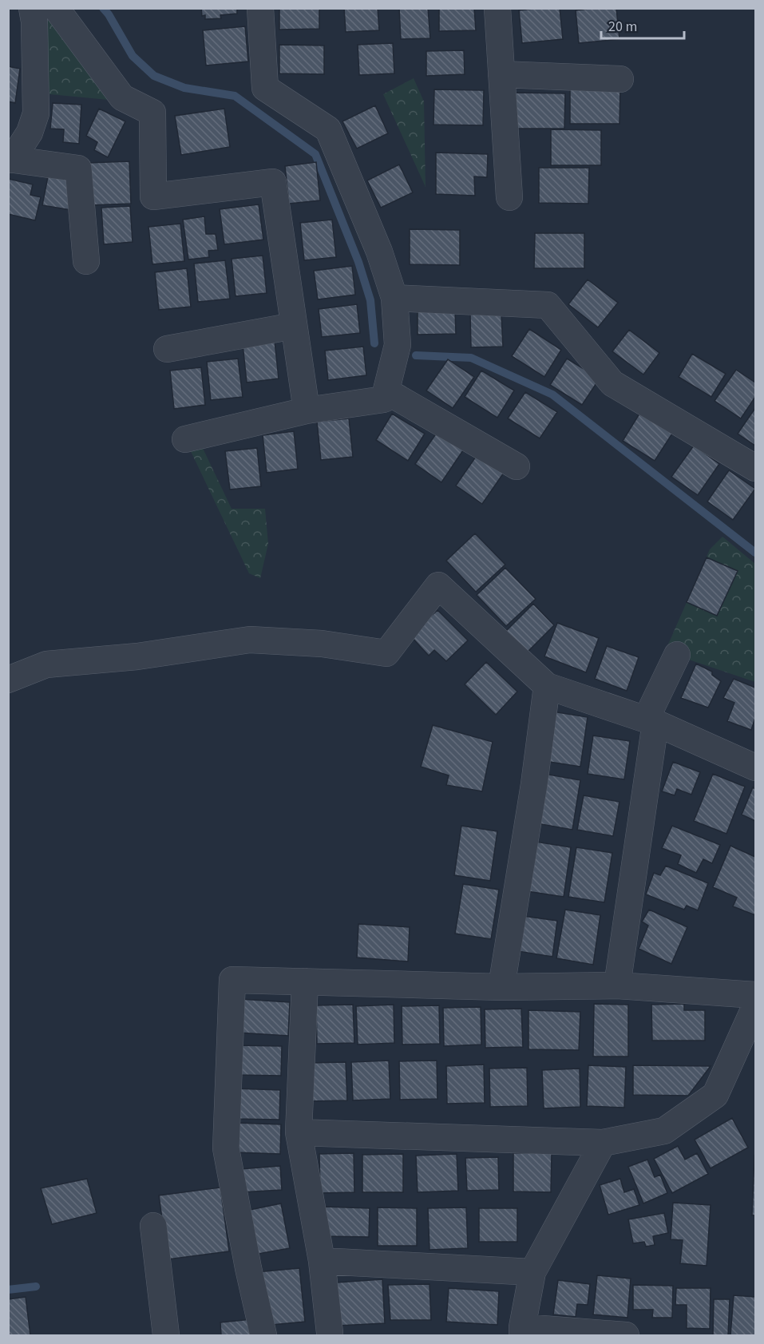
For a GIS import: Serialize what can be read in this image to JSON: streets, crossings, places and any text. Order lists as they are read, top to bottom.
{
  "scale_bar": "20 m"
}
